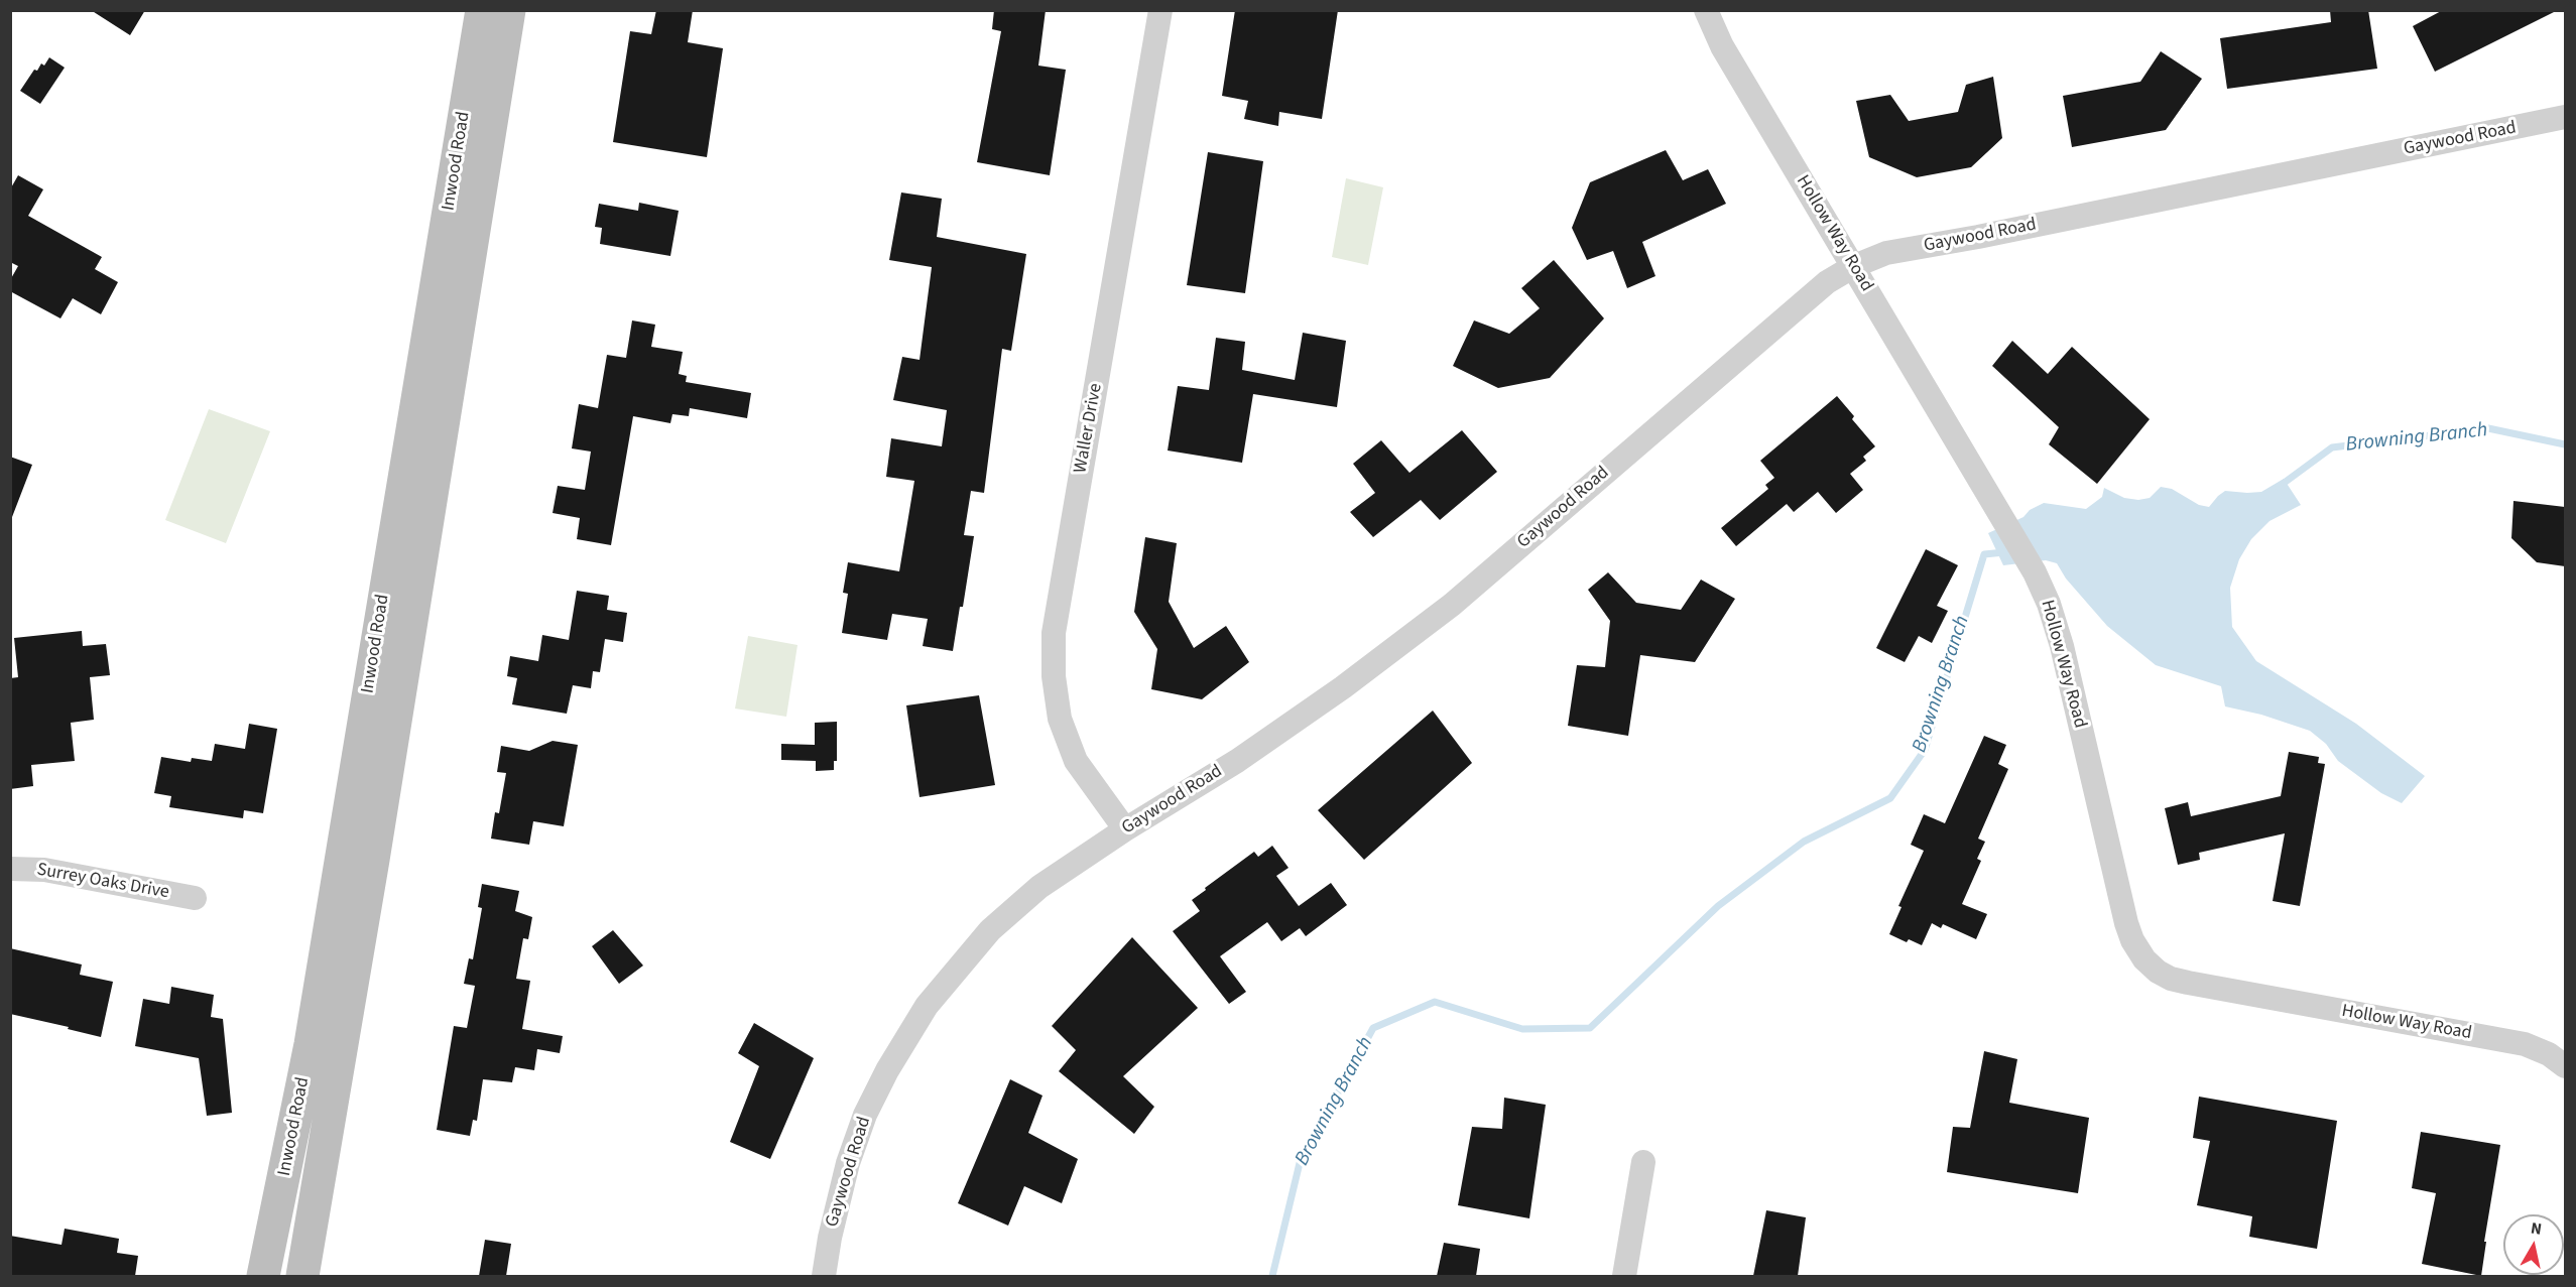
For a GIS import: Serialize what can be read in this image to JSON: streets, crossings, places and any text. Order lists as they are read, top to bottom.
{
  "streets": {
    "main road": ["Inwood Road"],
    "street": [
      "Gaywood Road",
      "Hollow Way Road",
      "Waller Drive",
      "Surrey Oaks Drive"
    ]
  },
  "crossings": [
    ["Gaywood Road", "Hollow Way Road"],
    ["Gaywood Road", "Waller Drive"]
  ],
  "water": ["Browning Branch"],
  "north": "top"
}
